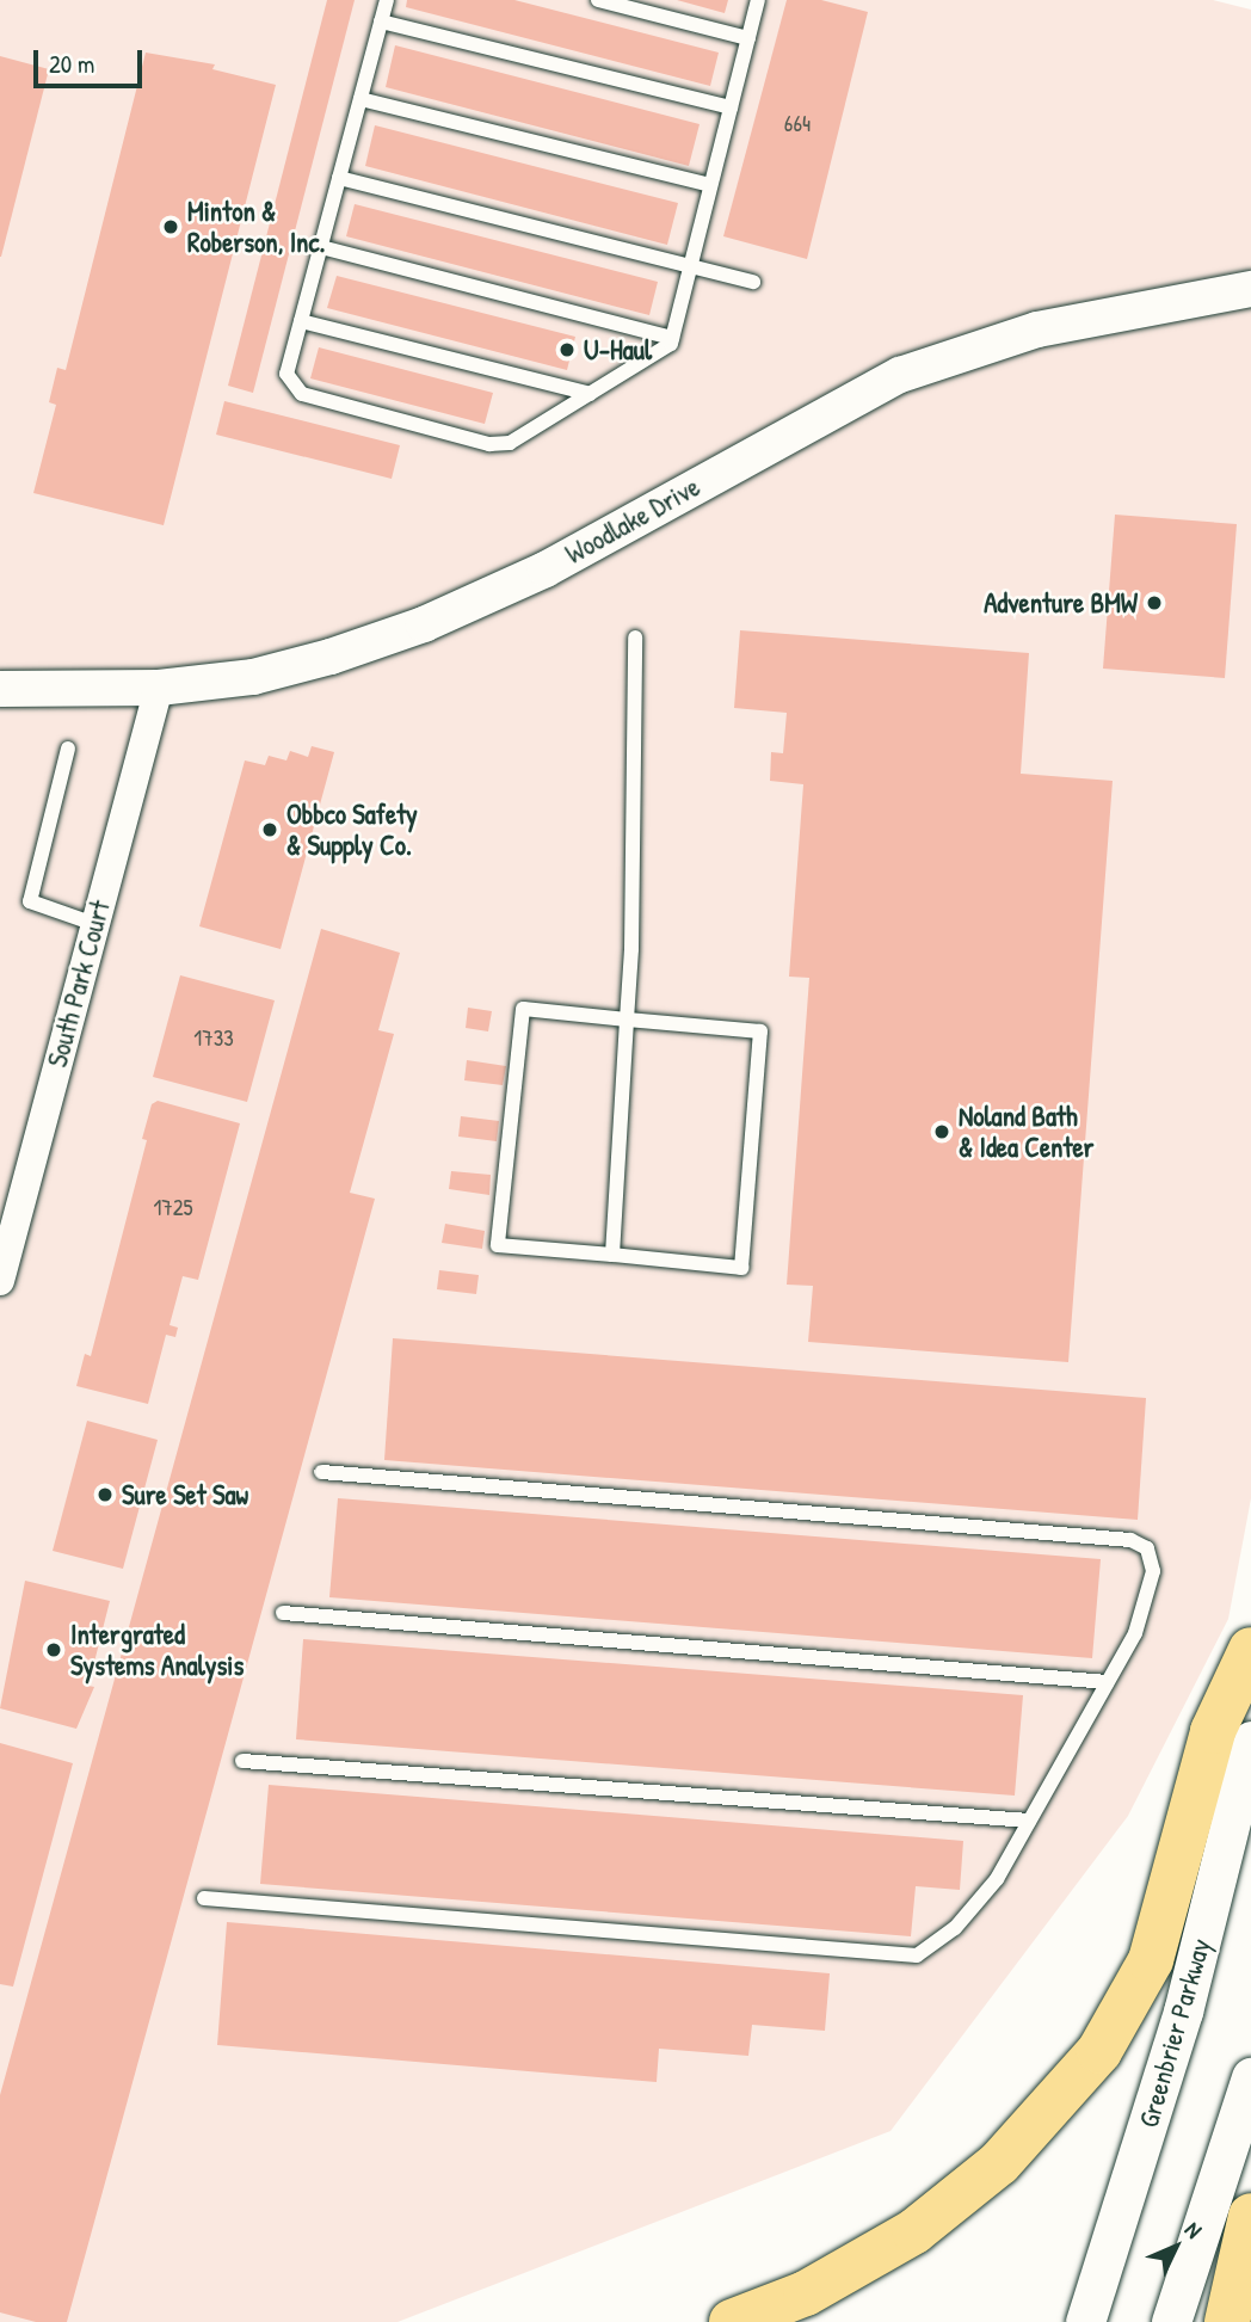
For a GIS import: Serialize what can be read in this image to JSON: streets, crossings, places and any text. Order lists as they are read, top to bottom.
{
  "streets": {
    "main road": ["Greenbrier Parkway"],
    "street": ["Woodlake Drive", "South Park Court"]
  },
  "crossings": [
    ["Woodlake Drive", "South Park Court"]
  ],
  "places": [
    "Minton & Roberson, Inc.",
    "U-Haul",
    "Adventure BMW",
    "Obbco Safety & Supply Co.",
    "Noland Bath & Idea Center",
    "Sure Set Saw",
    "Intergrated Systems Analysis"
  ],
  "house_numbers": ["664", "1733", "1725"],
  "scale_bar": "20 m",
  "north": "top right"
}
